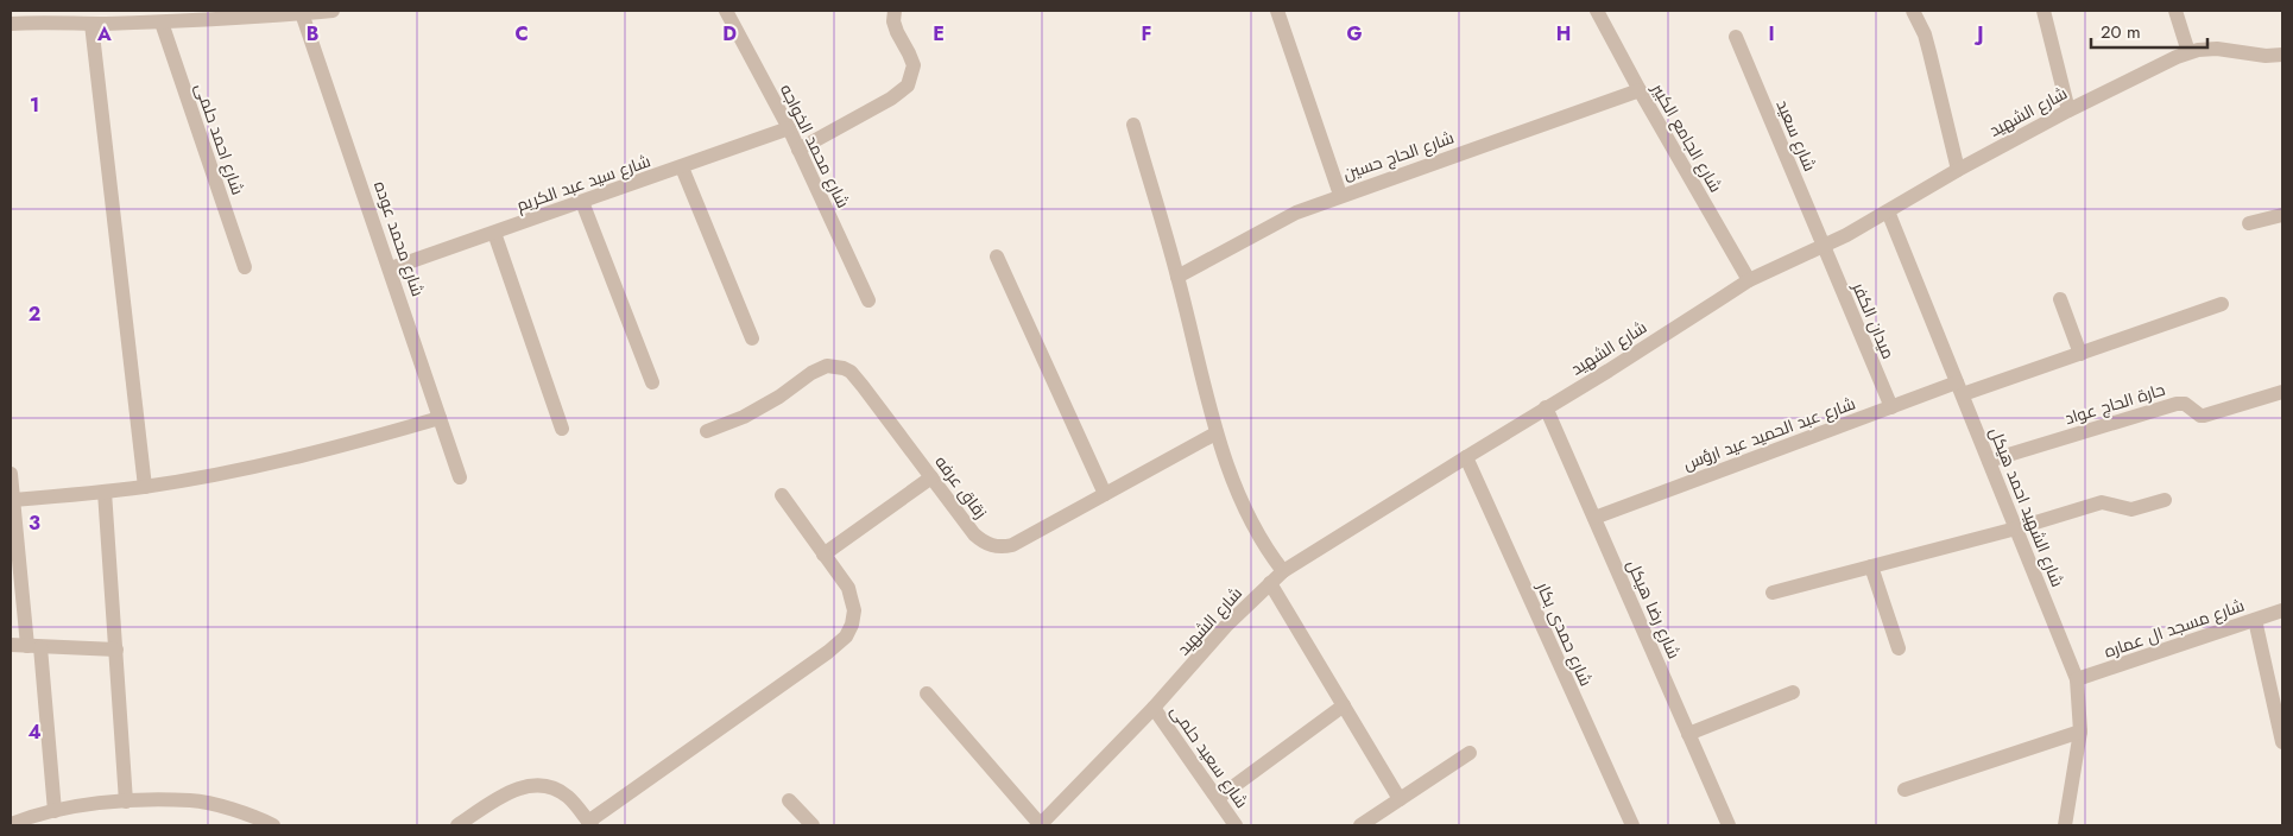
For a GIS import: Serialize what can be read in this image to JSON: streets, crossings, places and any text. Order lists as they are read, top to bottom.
{
  "streets": {
    "street": [
      "شارع الشهيد",
      "شارع سعيد",
      "شارع الجامع الكبير",
      "شارع احمد حلمى",
      "شارع محمد الخواجه",
      "شارع الحاج حسين",
      "شارع سيد عبد الكريم",
      "شارع محمد عوده",
      "ميدان الكفر",
      "حارة الحاج عواد",
      "شارع عبد الحميد عيد ارؤس",
      "زقاق عرفه",
      "شارع الشهيد احمد هيكل",
      "شارع رضا هيكل",
      "شارع مسجد ال عماره",
      "شارع حمدى بكار",
      "شارع سعيد حلمى"
    ]
  },
  "crossings": [
    ["شارع الشهيد", "شارع سعيد"],
    ["شارع الشهيد", "شارع الجامع الكبير"],
    ["شارع الشهيد", "ميدان الكفر"],
    ["شارع الشهيد", "شارع الشهيد احمد هيكل"],
    ["شارع الشهيد", "شارع رضا هيكل"],
    ["شارع الشهيد", "شارع حمدى بكار"],
    ["شارع الشهيد", "شارع سعيد حلمى"],
    ["شارع سعيد", "ميدان الكفر"],
    ["شارع الجامع الكبير", "شارع الحاج حسين"],
    ["شارع محمد الخواجه", "شارع سيد عبد الكريم"],
    ["شارع سيد عبد الكريم", "شارع محمد عوده"],
    ["ميدان الكفر", "شارع عبد الحميد عيد ارؤس"],
    ["حارة الحاج عواد", "شارع الشهيد احمد هيكل"],
    ["شارع عبد الحميد عيد ارؤس", "شارع الشهيد احمد هيكل"],
    ["شارع عبد الحميد عيد ارؤس", "شارع رضا هيكل"],
    ["شارع الشهيد احمد هيكل", "شارع مسجد ال عماره"]
  ],
  "scale_bar": "20 m",
  "grid": {
    "columns": [
      "A",
      "B",
      "C",
      "D",
      "E",
      "F",
      "G",
      "H",
      "I",
      "J"
    ],
    "rows": [
      "1",
      "2",
      "3",
      "4"
    ]
  }
}
